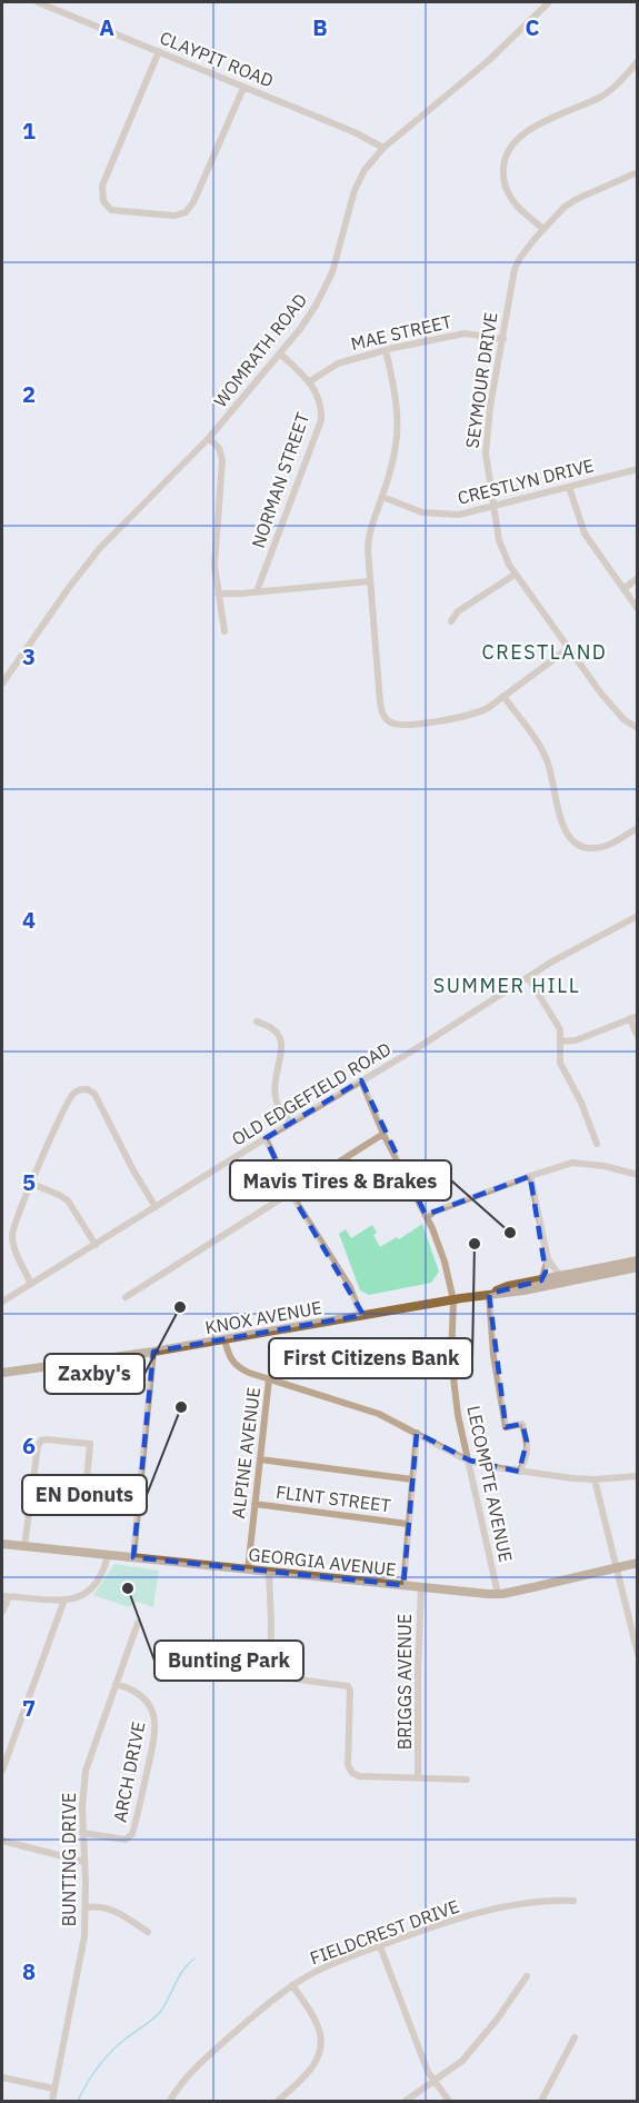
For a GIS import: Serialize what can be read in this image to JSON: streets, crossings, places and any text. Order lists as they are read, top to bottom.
{
  "streets": {
    "main road": ["KNOX AVENUE", "GEORGIA AVENUE"],
    "street": [
      "CLAYPIT ROAD",
      "MAE STREET",
      "WOMRATH ROAD",
      "SEYMOUR DRIVE",
      "NORMAN STREET",
      "CRESTLYN DRIVE",
      "OLD EDGEFIELD ROAD",
      "ALPINE AVENUE",
      "LECOMPTE AVENUE",
      "FLINT STREET",
      "BRIGGS AVENUE",
      "ARCH DRIVE",
      "BUNTING DRIVE",
      "FIELDCREST DRIVE"
    ]
  },
  "crossings": [
    ["CLAYPIT ROAD", "WOMRATH ROAD"],
    ["MAE STREET", "SEYMOUR DRIVE"],
    ["MAE STREET", "NORMAN STREET"],
    ["WOMRATH ROAD", "NORMAN STREET"],
    ["SEYMOUR DRIVE", "CRESTLYN DRIVE"],
    ["OLD EDGEFIELD ROAD", "LECOMPTE AVENUE"],
    ["KNOX AVENUE", "LECOMPTE AVENUE"],
    ["ALPINE AVENUE", "FLINT STREET"],
    ["ALPINE AVENUE", "GEORGIA AVENUE"],
    ["LECOMPTE AVENUE", "GEORGIA AVENUE"],
    ["GEORGIA AVENUE", "BRIGGS AVENUE"],
    ["ARCH DRIVE", "BUNTING DRIVE"]
  ],
  "districts": ["CRESTLAND", "SUMMER HILL"],
  "places": [
    "Mavis Tires & Brakes",
    "First Citizens Bank",
    "Zaxby's",
    "EN Donuts",
    "Bunting Park"
  ],
  "grid": {
    "columns": ["A", "B", "C"],
    "rows": [
      "1",
      "2",
      "3",
      "4",
      "5",
      "6",
      "7",
      "8"
    ]
  }
}
